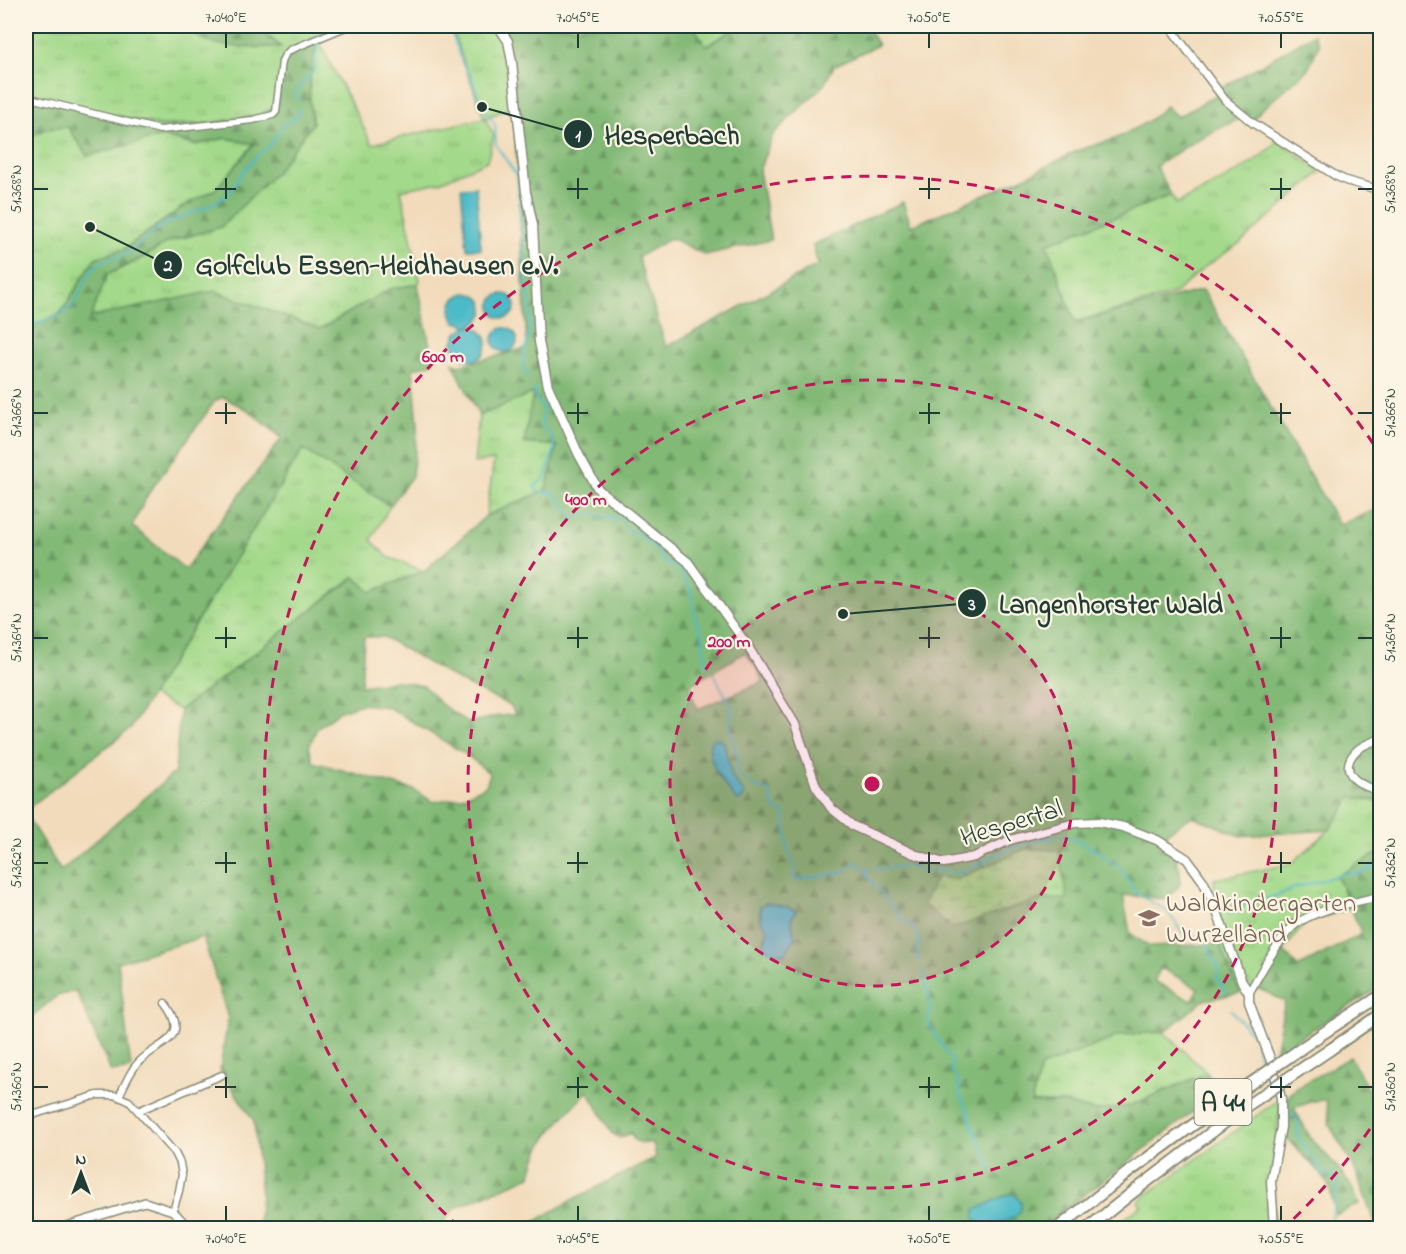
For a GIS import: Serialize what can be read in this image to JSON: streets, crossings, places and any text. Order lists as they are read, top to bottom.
{
  "streets": {
    "highway": ["A 44"],
    "main road": ["Hespertal"]
  },
  "places": {
    "other": ["Hesperbach", "Golfclub Essen-Heidhausen e.V.", "Langenhorster Wald"],
    "school or university": ["Waldkindergarten Wurzelland"]
  },
  "north": "top",
  "coordinates": [
    "7.040°E",
    "7.045°E",
    "7.050°E",
    "7.055°E",
    "51.368°N",
    "51.366°N",
    "51.364°N",
    "51.362°N",
    "51.360°N"
  ],
  "rings": ["600 m", "400 m", "200 m"]
}
